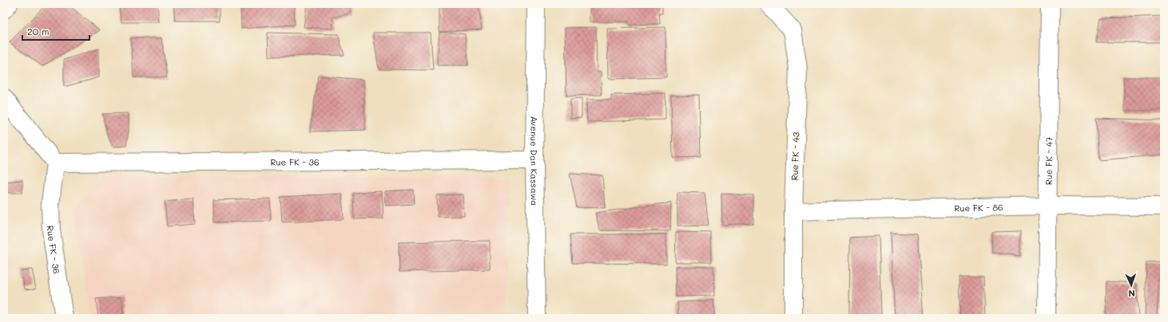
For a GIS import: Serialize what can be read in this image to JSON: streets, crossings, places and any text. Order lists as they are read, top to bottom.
{
  "streets": {
    "street": [
      "Rue FK - 43",
      "Avenue Dan Kassawa",
      "Rue FK - 47",
      "Rue FK - 36",
      "Rue FK - 86"
    ]
  },
  "crossings": [
    ["Rue FK - 43", "Rue FK - 86"],
    ["Avenue Dan Kassawa", "Rue FK - 36"],
    ["Rue FK - 47", "Rue FK - 86"]
  ],
  "scale_bar": "20 m",
  "north": "bottom"
}
